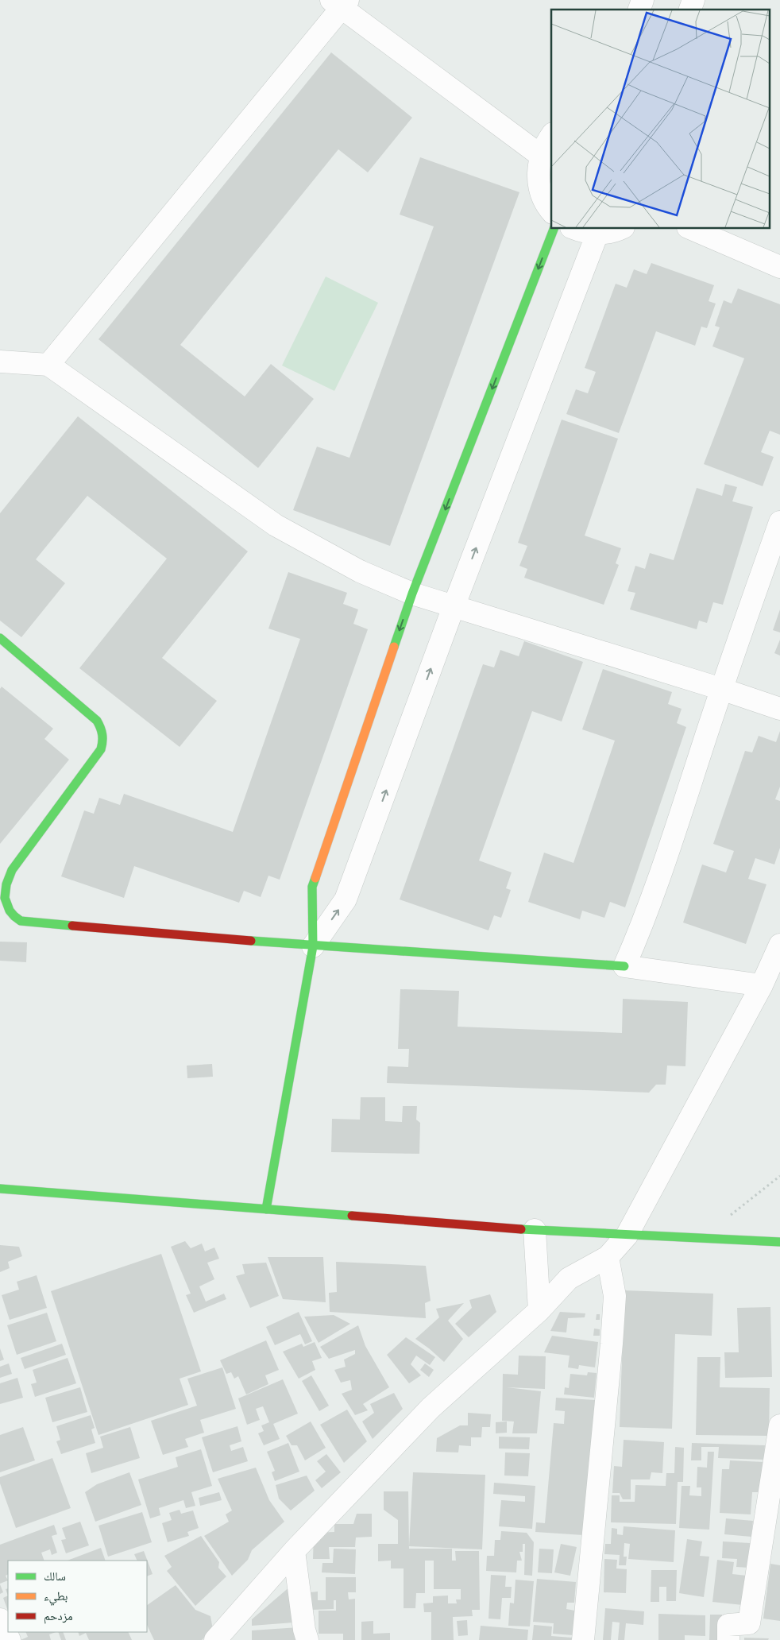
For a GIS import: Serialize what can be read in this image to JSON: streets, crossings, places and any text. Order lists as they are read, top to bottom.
{
  "legend": ["سالك", "بطيء", "مزدحم"]
}
